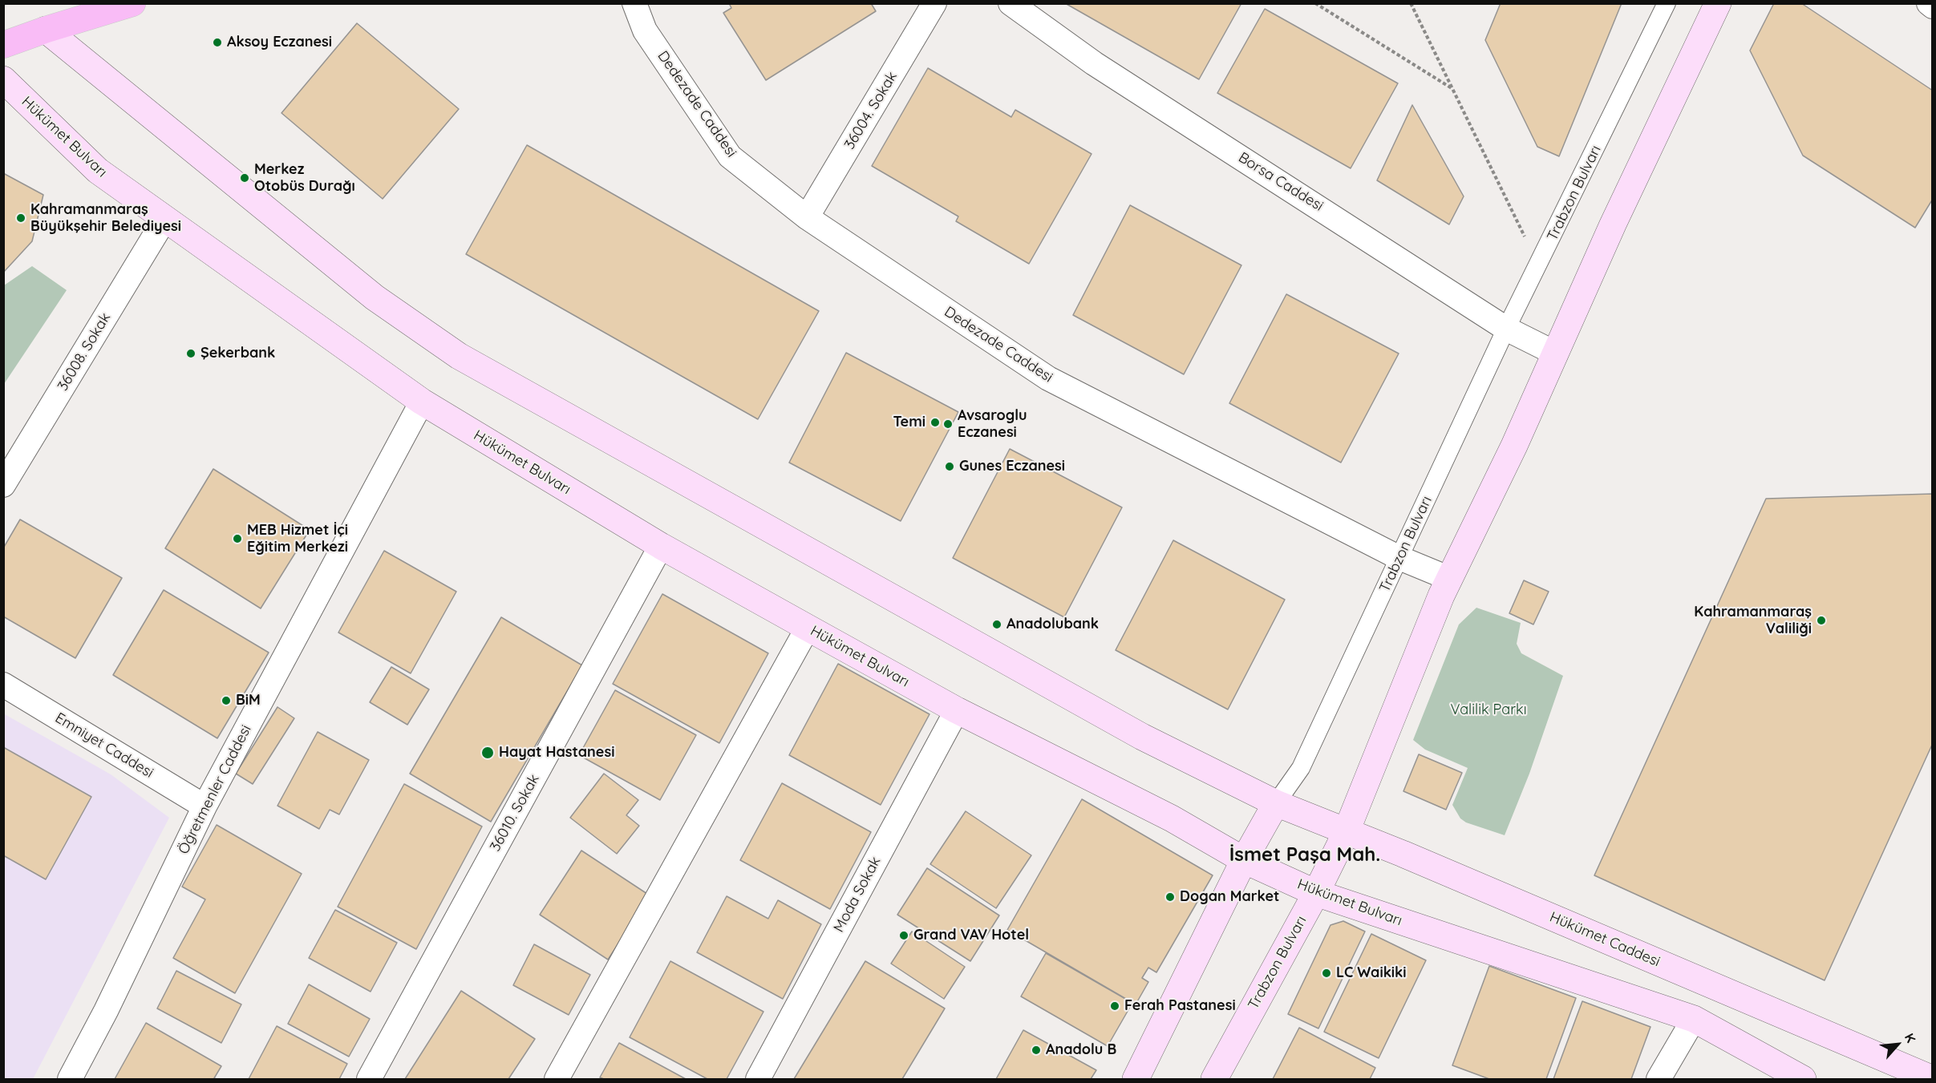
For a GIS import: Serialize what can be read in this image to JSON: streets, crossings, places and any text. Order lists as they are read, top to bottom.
{
  "streets": {
    "main road": ["Hükümet Bulvarı", "Trabzon Bulvarı", "Hükümet Caddesi"],
    "street": [
      "Dedezade Caddesi",
      "36004. Sokak",
      "Borsa Caddesi",
      "36008. Sokak",
      "Emniyet Caddesi",
      "Öğretmenler Caddesi",
      "36010. Sokak",
      "Moda Sokak"
    ]
  },
  "crossings": [
    ["Dedezade Caddesi", "36004. Sokak"],
    ["Dedezade Caddesi", "Trabzon Bulvarı"],
    ["Hükümet Bulvarı", "Trabzon Bulvarı"],
    ["Hükümet Bulvarı", "36008. Sokak"],
    ["Hükümet Bulvarı", "Öğretmenler Caddesi"],
    ["Hükümet Bulvarı", "36010. Sokak"],
    ["Hükümet Bulvarı", "Moda Sokak"],
    ["Borsa Caddesi", "Trabzon Bulvarı"],
    ["Trabzon Bulvarı", "Hükümet Caddesi"],
    ["Emniyet Caddesi", "Öğretmenler Caddesi"]
  ],
  "districts": ["İsmet Paşa Mah."],
  "parks": ["Valilik Parkı"],
  "places": [
    "Aksoy Eczanesi",
    "Merkez Otobüs Durağı",
    "Kahramanmaraş Büyükşehir Belediyesi",
    "Şekerbank",
    "Temi",
    "Avsaroglu Eczanesi",
    "Gunes Eczanesi",
    "MEB Hizmet İçi Eğitim Merkezi",
    "Kahramanmaraş Valiliği",
    "Anadolubank",
    "BiM",
    "Hayat Hastanesi",
    "Dogan Market",
    "Grand VAV Hotel",
    "LC Waikiki",
    "Ferah Pastanesi",
    "Anadolu B"
  ],
  "north": "top right"
}
